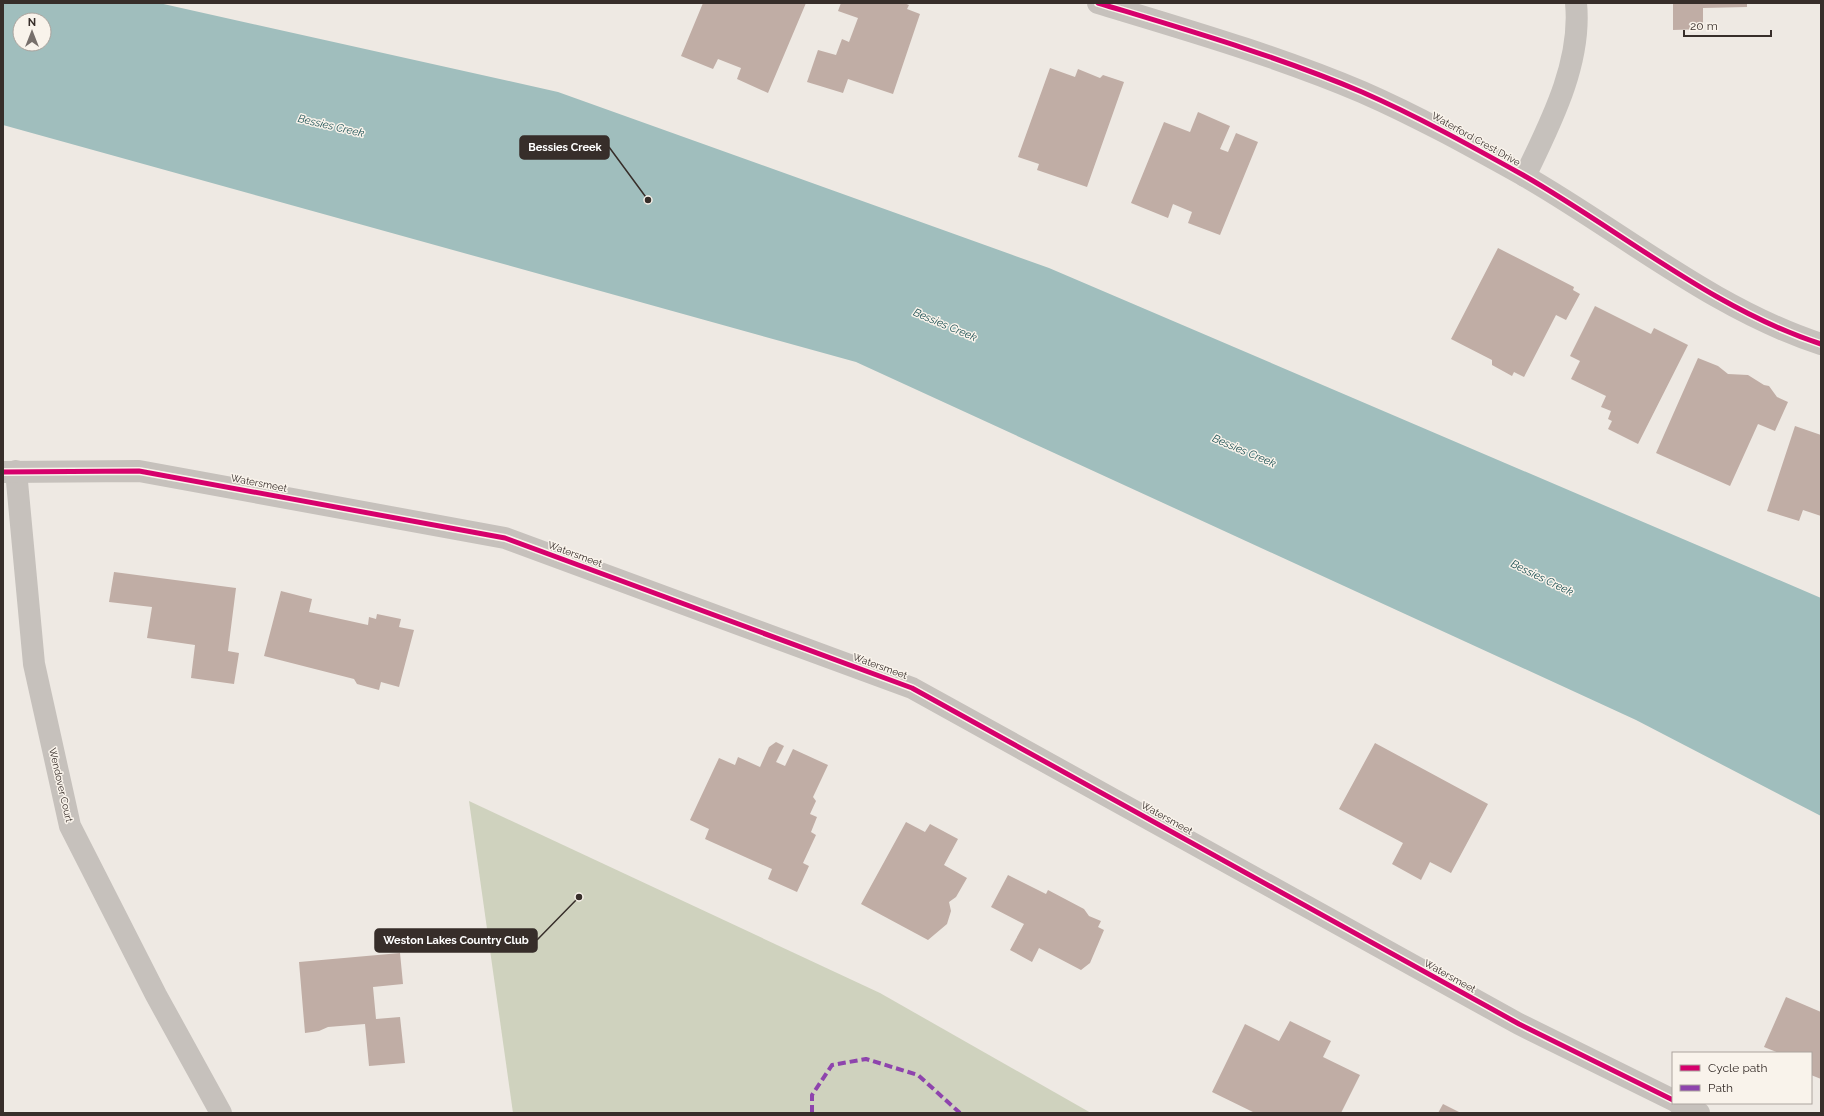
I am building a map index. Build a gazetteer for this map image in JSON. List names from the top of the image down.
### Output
{
  "streets": {
    "street": ["Waterford Crest Drive", "Watersmeet", "Wendover Court"]
  },
  "crossings": [
    ["Watersmeet", "Wendover Court"]
  ],
  "water": ["Bessies Creek"],
  "places": ["Bessies Creek", "Weston Lakes Country Club"],
  "legend": ["Cycle path", "Path"],
  "scale_bar": "20 m",
  "north": "top"
}
